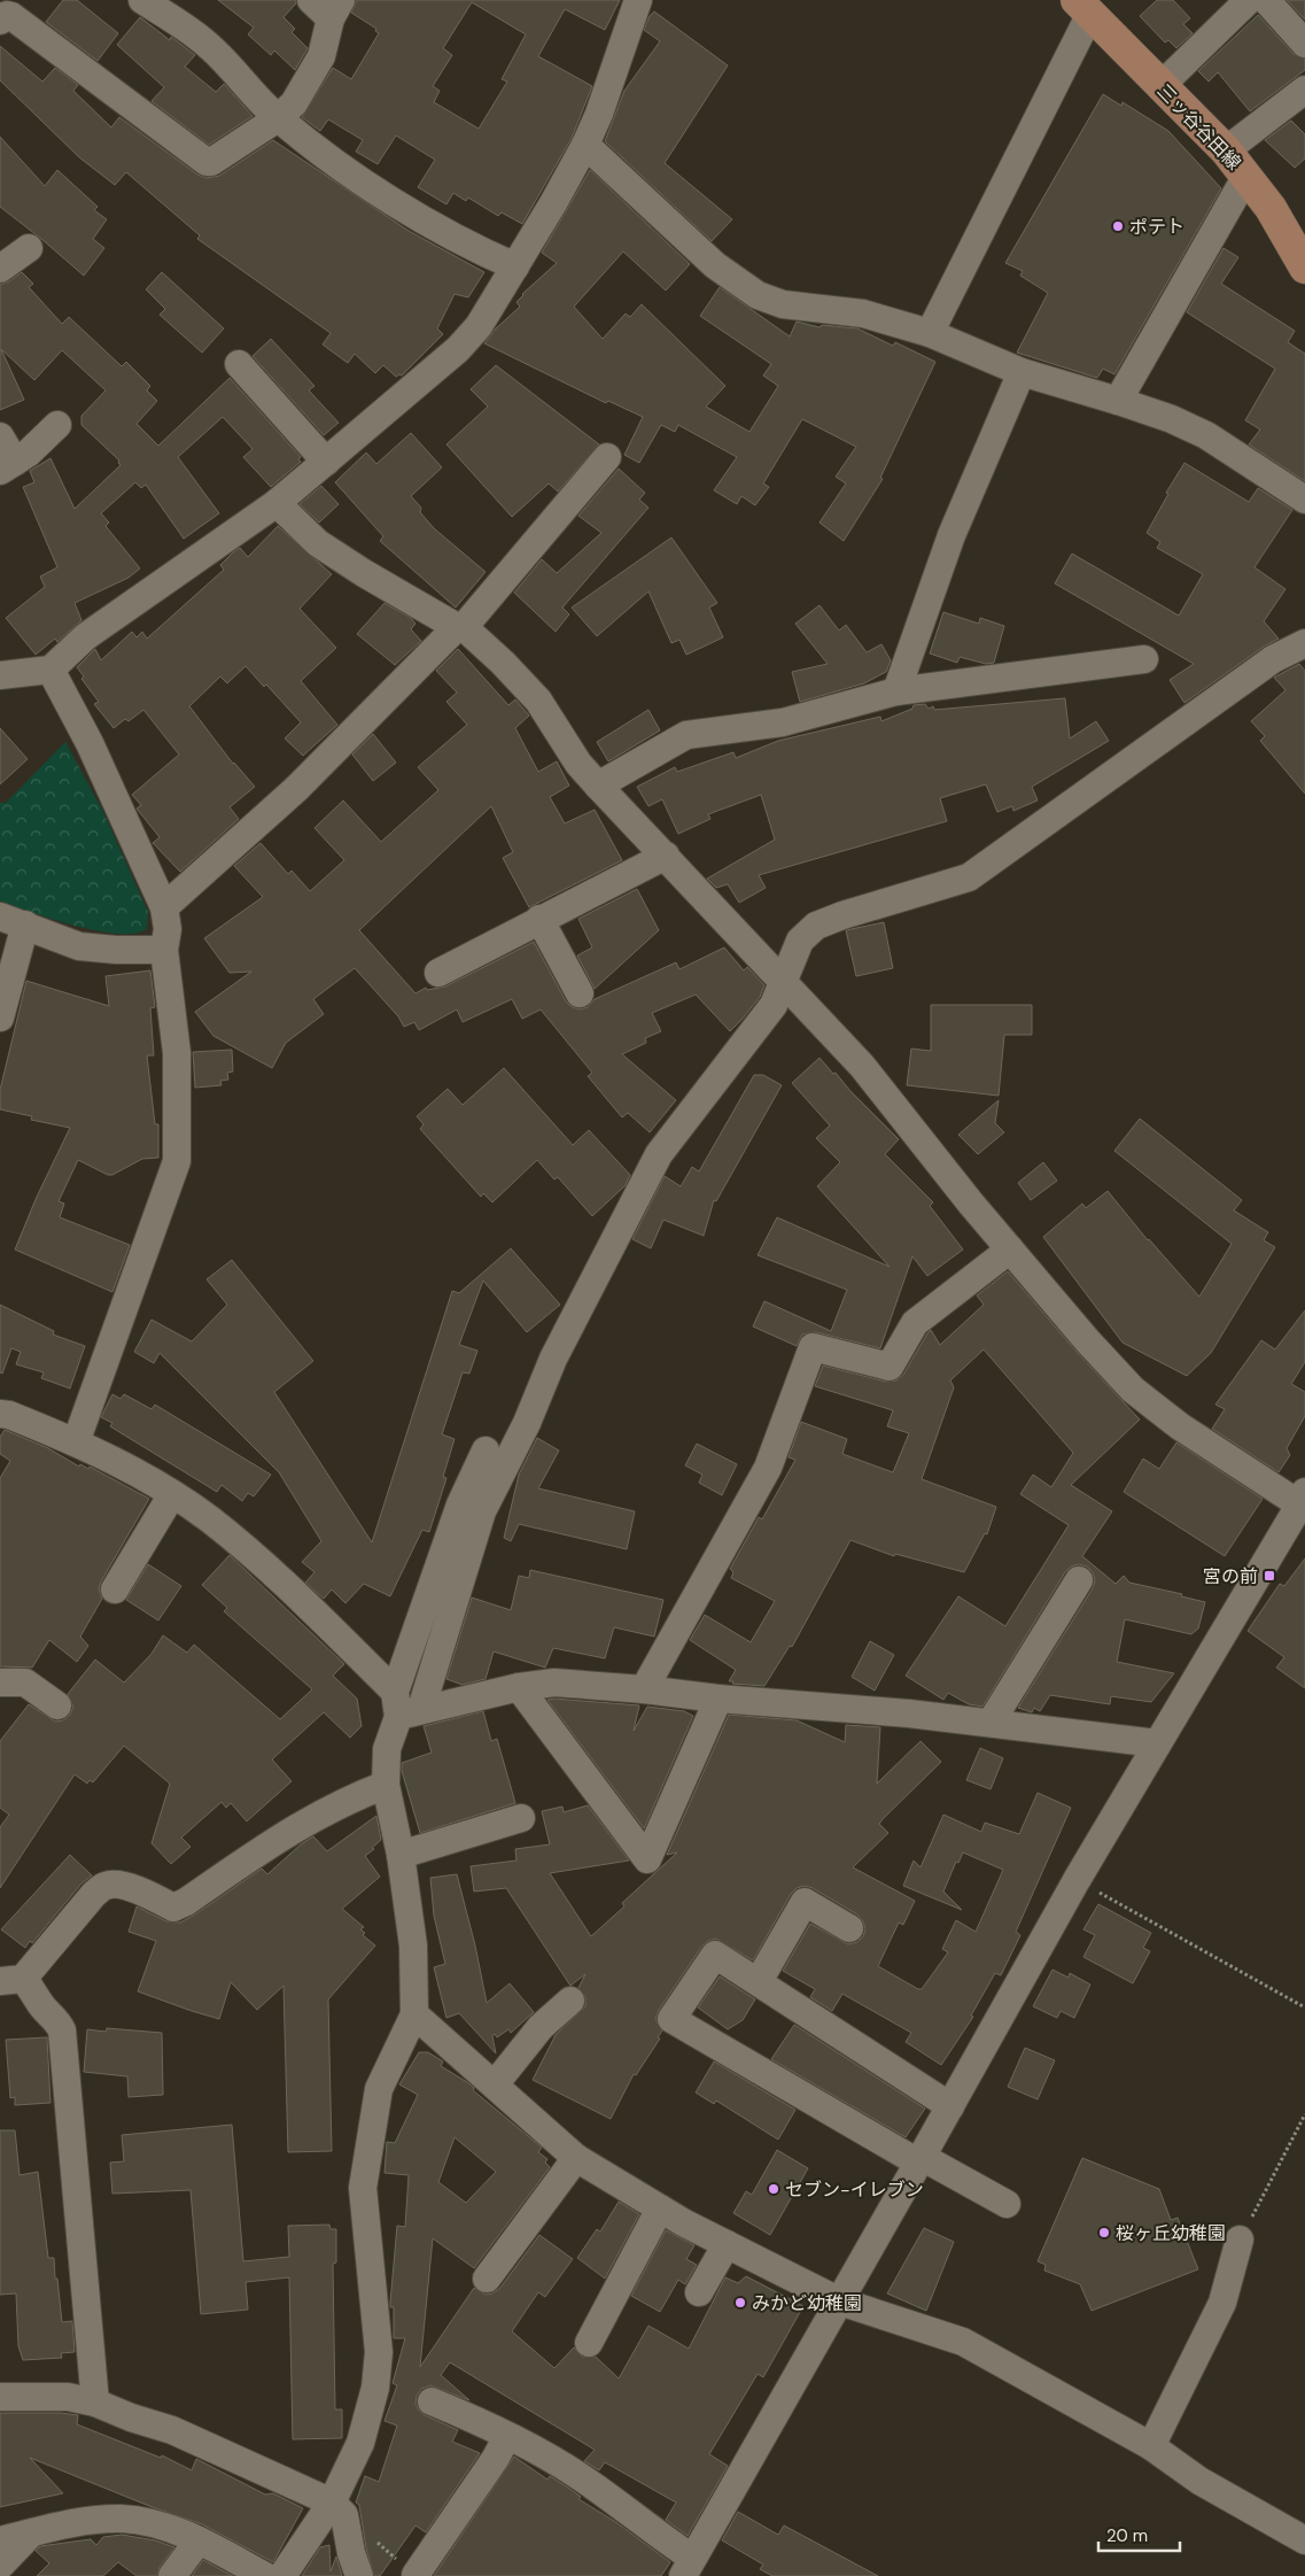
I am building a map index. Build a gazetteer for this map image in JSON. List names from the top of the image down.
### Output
{
  "streets": {
    "main road": ["三ッ谷谷田線"]
  },
  "places": {
    "other": [
      "ポテト",
      "セブン-イレブン",
      "桜ヶ丘幼稚園",
      "みかど幼稚園"
    ],
    "transit": ["宮の前"]
  },
  "scale_bar": "20 m"
}
